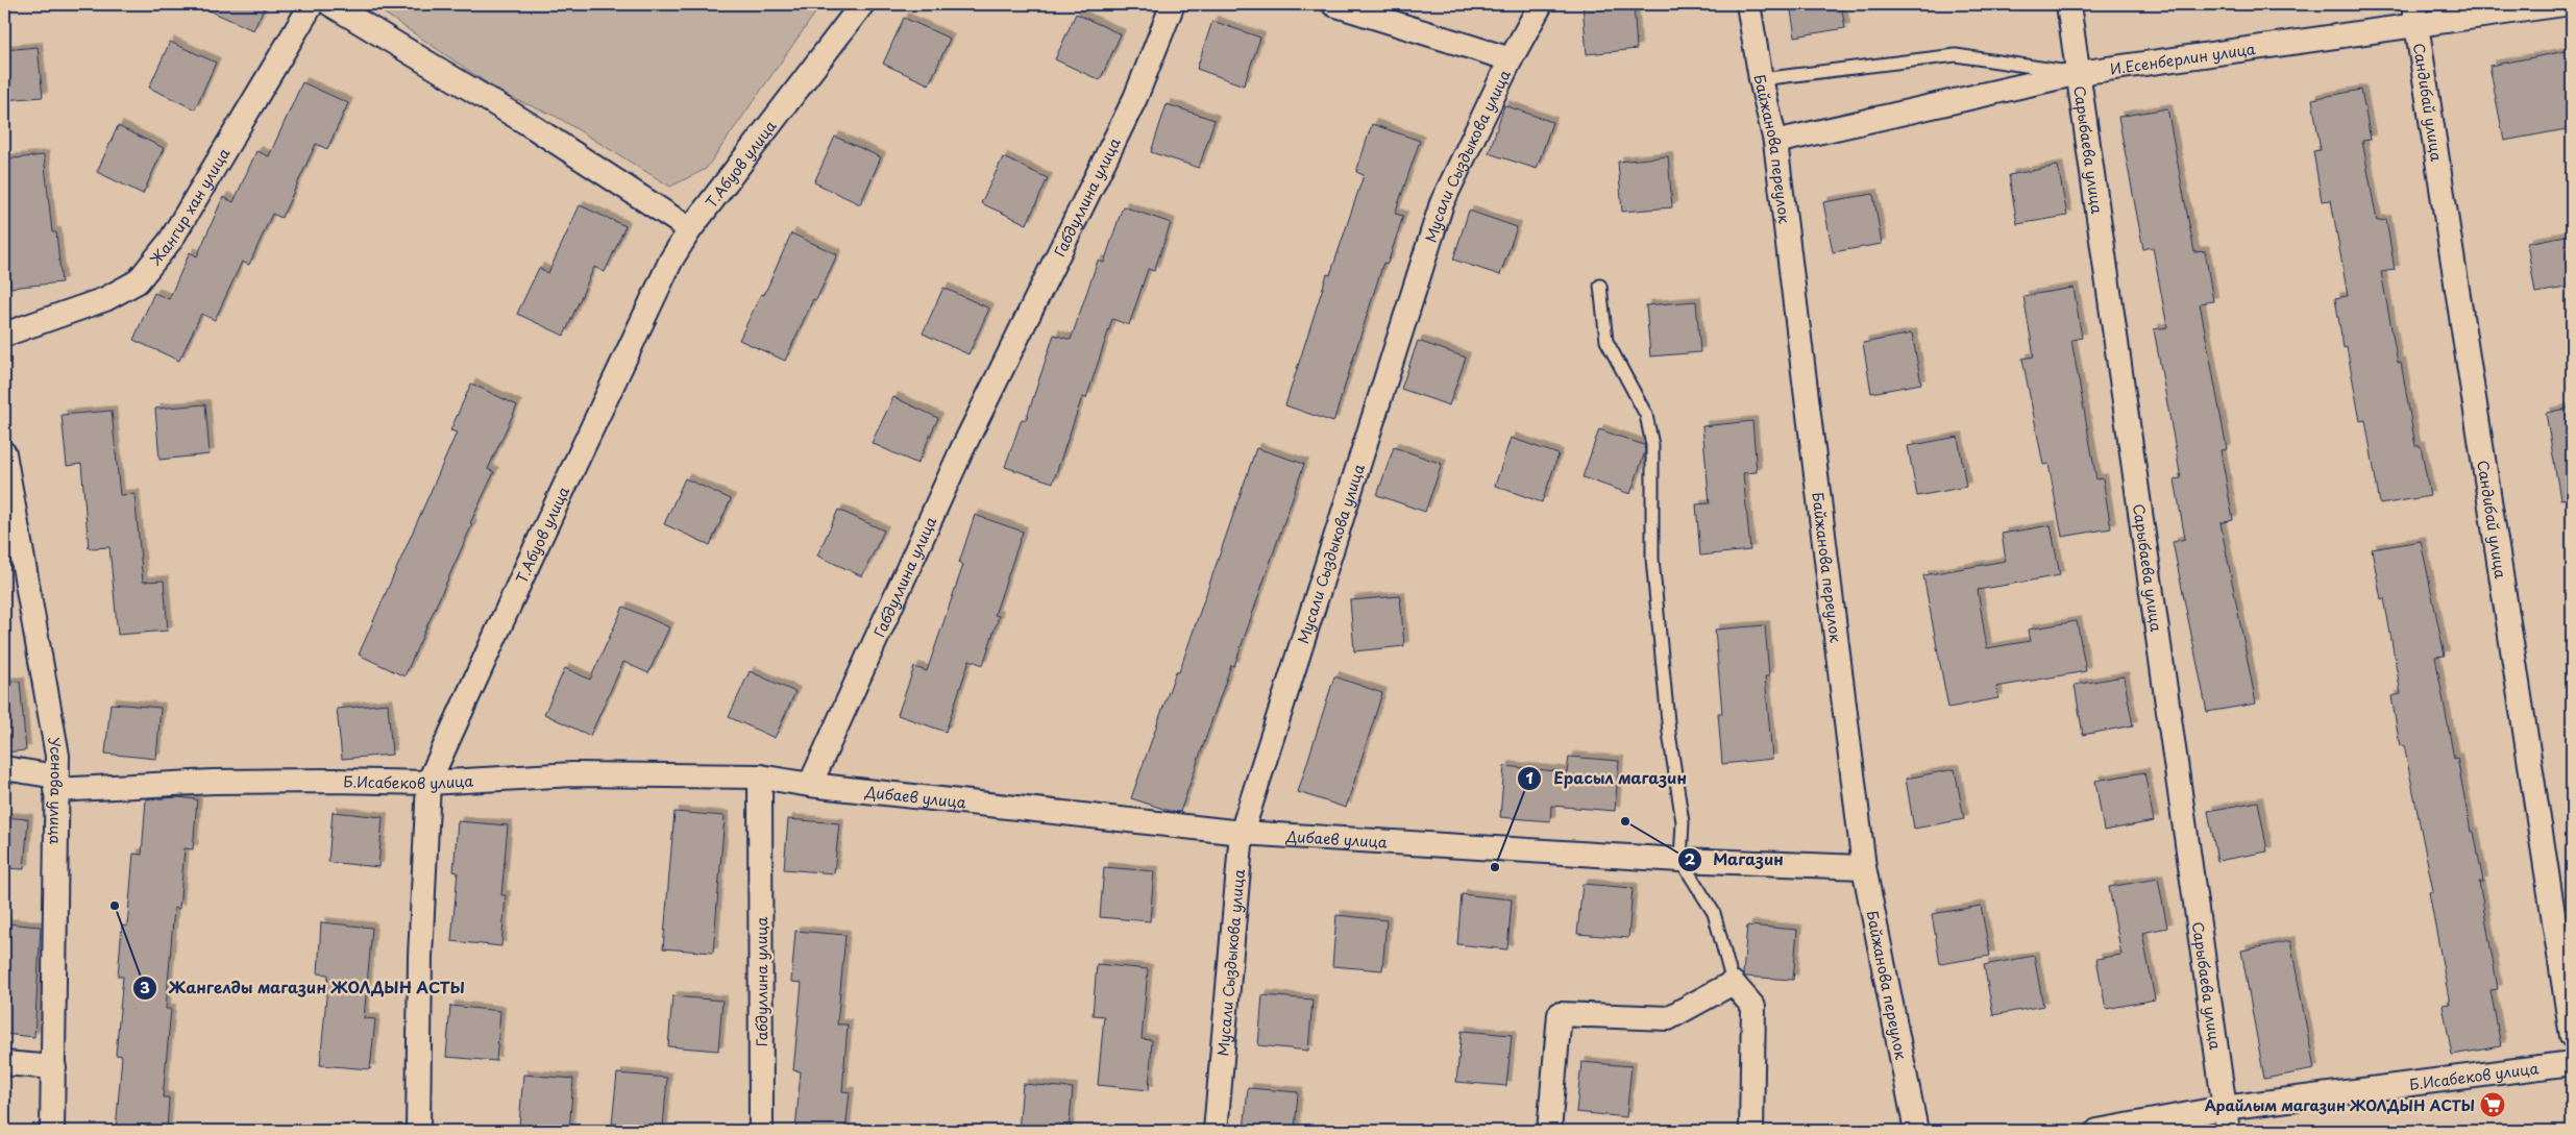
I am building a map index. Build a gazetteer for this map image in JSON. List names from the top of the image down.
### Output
{
  "streets": {
    "street": [
      "И.Есенберлин улица",
      "Сандибай улица",
      "Сарыбаева улица",
      "Байжанова переулок",
      "Мусали Сыздыкова улица",
      "Т.Абуов улица",
      "Габдуллина улица",
      "Жангир хан улица",
      "Б.Исабеков улица",
      "Усенова улица",
      "Дибаев улица"
    ]
  },
  "crossings": [
    ["И.Есенберлин улица", "Сандибай улица"],
    ["И.Есенберлин улица", "Сарыбаева улица"],
    ["И.Есенберлин улица", "Байжанова переулок"],
    ["Сарыбаева улица", "Б.Исабеков улица"],
    ["Байжанова переулок", "Дибаев улица"],
    ["Мусали Сыздыкова улица", "Дибаев улица"],
    ["Т.Абуов улица", "Б.Исабеков улица"],
    ["Габдуллина улица", "Б.Исабеков улица"],
    ["Габдуллина улица", "Дибаев улица"],
    ["Б.Исабеков улица", "Усенова улица"]
  ],
  "places": {
    "other": ["Магазин", "Ерасыл магазин", "Жангелды магазин ЖОЛДЫН АСТЫ"],
    "supermarket": ["Арайлым магазин ЖОЛДЫН АСТЫ"]
  }
}
